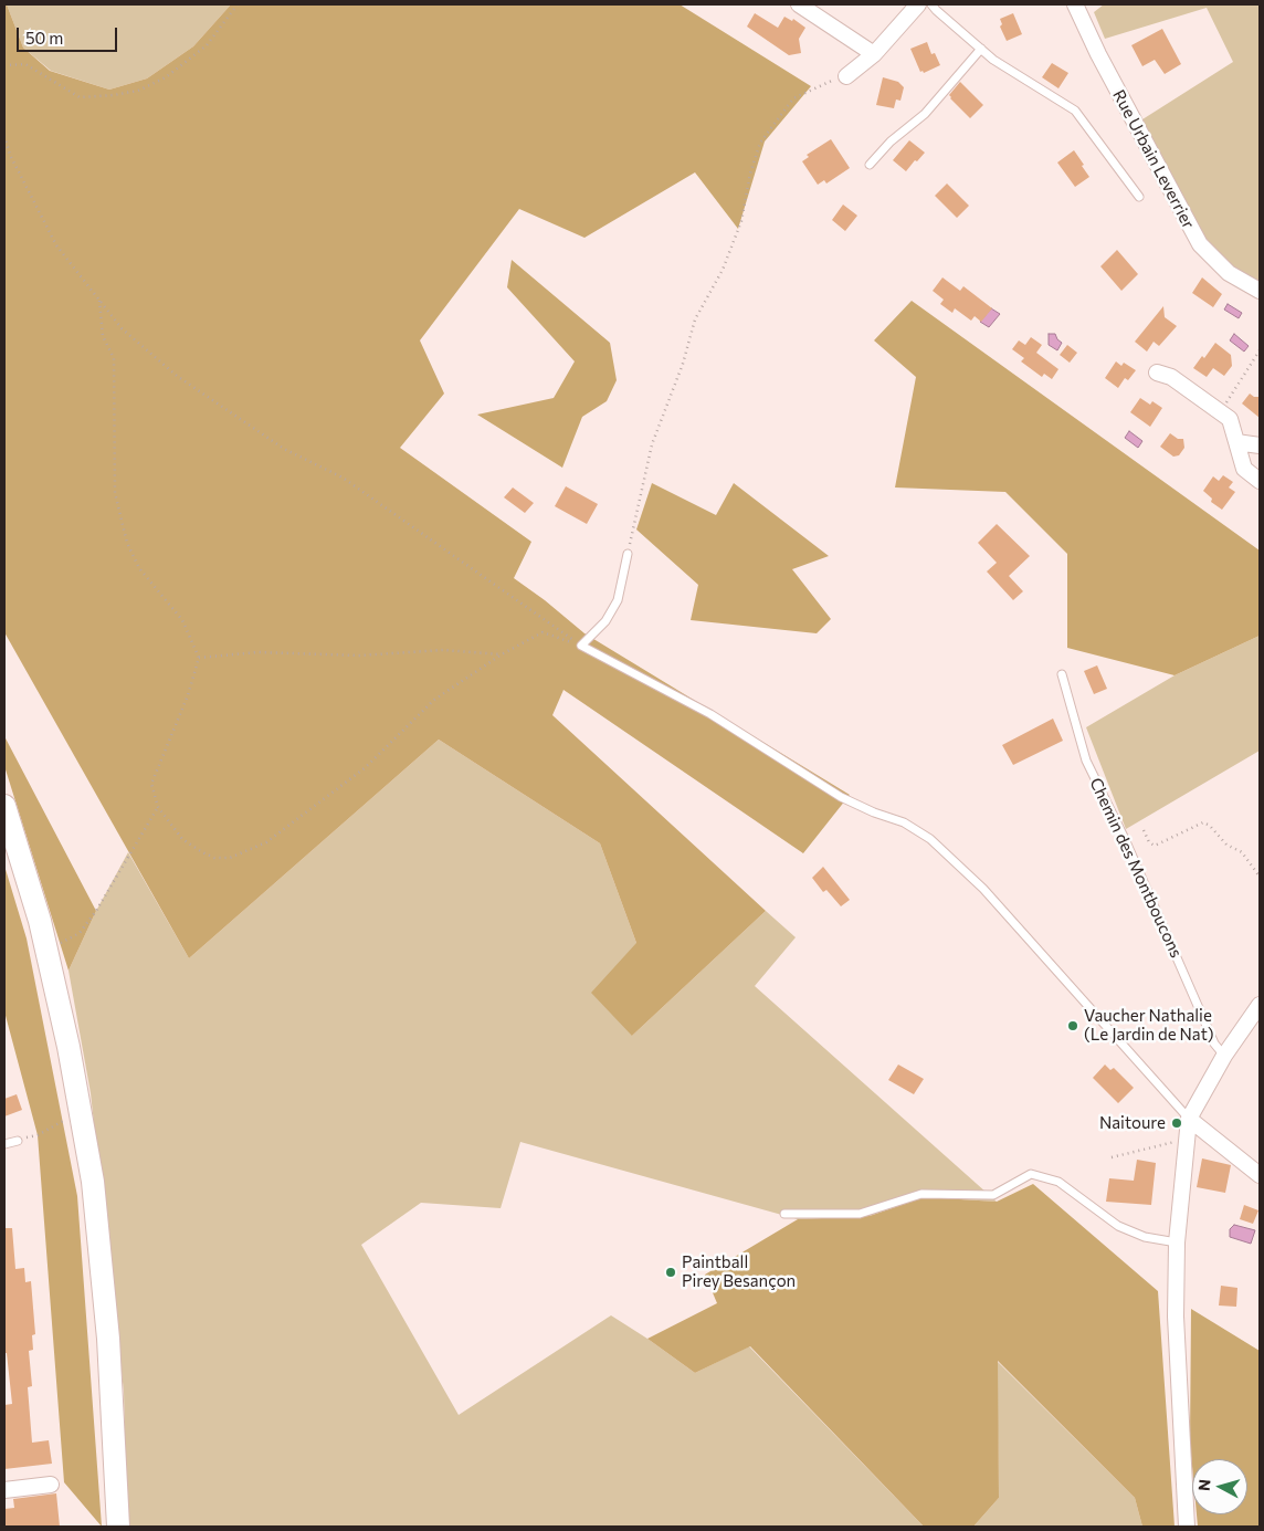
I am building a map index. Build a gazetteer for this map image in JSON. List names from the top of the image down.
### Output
{
  "streets": {
    "street": ["Rue Urbain Leverrier"],
    "lane": ["Chemin des Montboucons"]
  },
  "places": ["Vaucher Nathalie (Le Jardin de Nat)", "Naitoure", "Paintball Pirey Besançon"],
  "scale_bar": "50 m",
  "north": "left"
}
